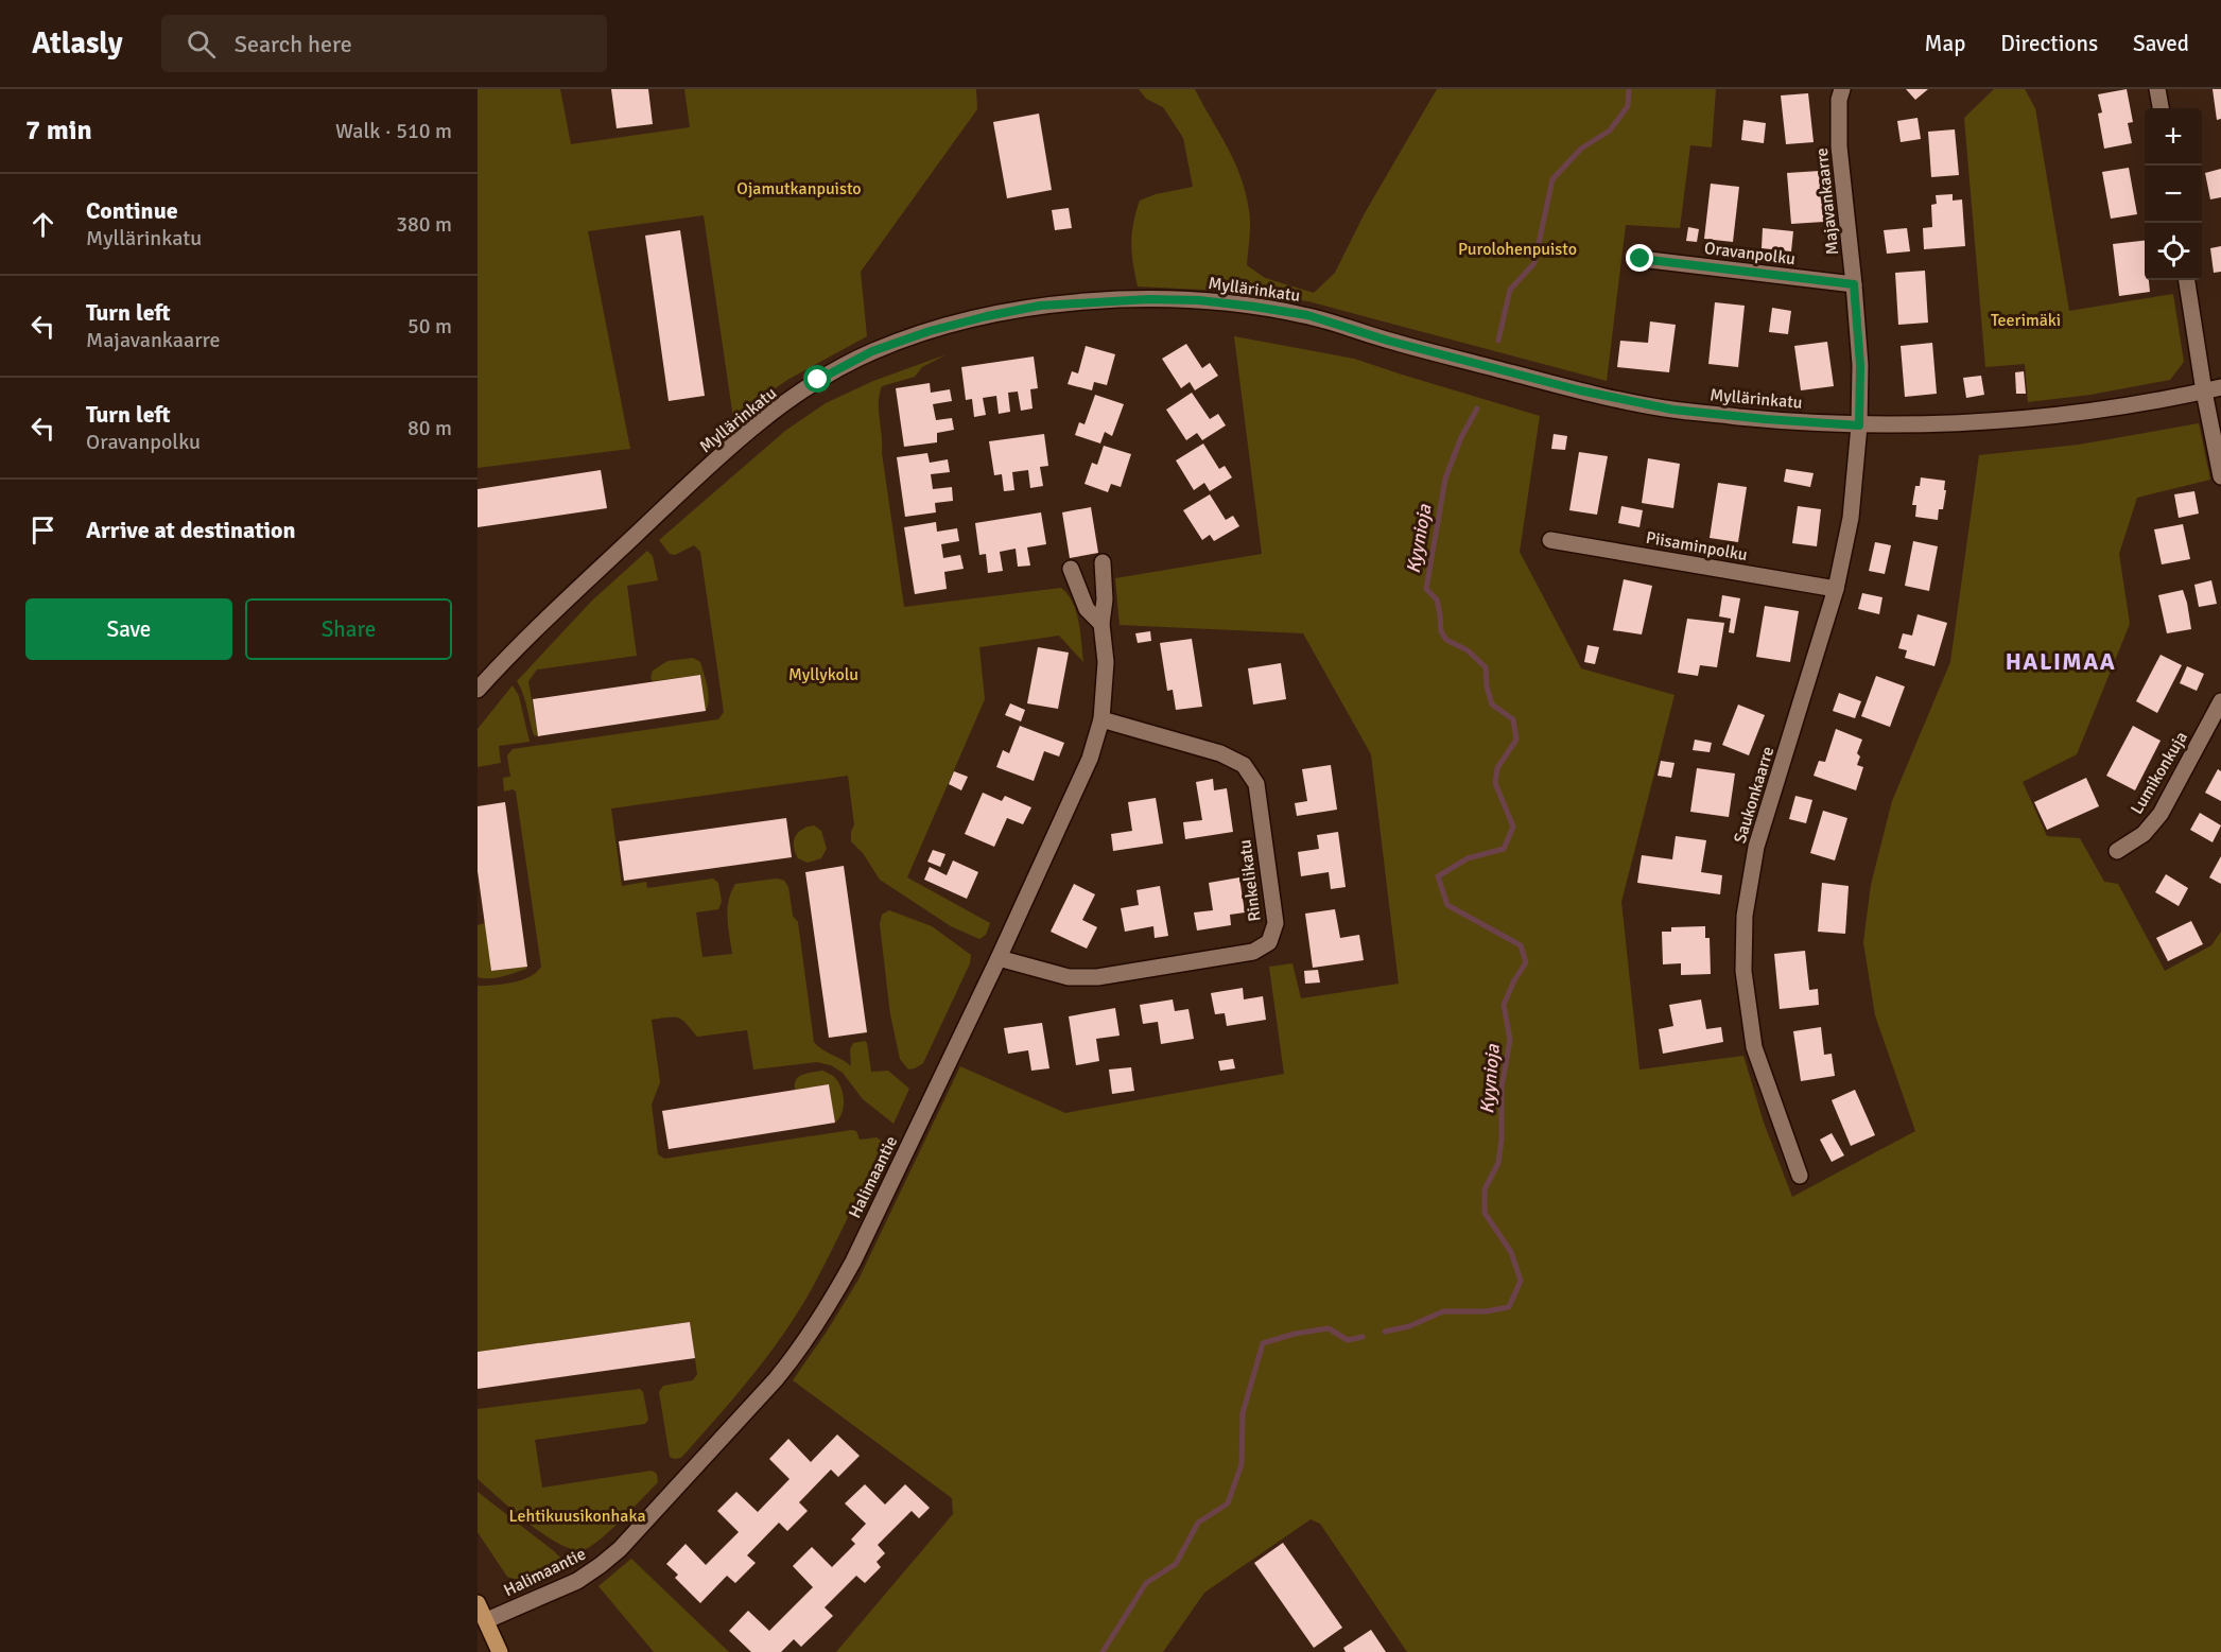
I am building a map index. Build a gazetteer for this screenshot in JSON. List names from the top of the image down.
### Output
{
  "streets": {
    "street": [
      "Majavankaarre",
      "Oravanpolku",
      "Myllärinkatu",
      "Piisaminpolku",
      "Lumikonkuja",
      "Saukonkaarre",
      "Rinkelikatu",
      "Halimaantie"
    ]
  },
  "crossings": [
    ["Majavankaarre", "Oravanpolku"],
    ["Majavankaarre", "Myllärinkatu"],
    ["Majavankaarre", "Saukonkaarre"],
    ["Myllärinkatu", "Saukonkaarre"],
    ["Piisaminpolku", "Saukonkaarre"],
    ["Rinkelikatu", "Halimaantie"]
  ],
  "districts": ["HALIMAA"],
  "water": ["Kyynioja"],
  "parks": [
    "Ojamutkanpuisto",
    "Purolohenpuisto",
    "Teerimäki",
    "Myllykolu",
    "Lehtikuusikonhaka"
  ],
  "page": {
    "header": "Atlasly",
    "search": "Search here",
    "nav": ["Map", "Directions", "Saved"],
    "heading": ["7 min", "Walk · 510 m"],
    "map_buttons": ["+", "−"],
    "list": [
      ["Continue", "Myllärinkatu", "380 m"],
      ["Turn left", "Majavankaarre", "50 m"],
      ["Turn left", "Oravanpolku", "80 m"],
      "Arrive at destination"
    ],
    "buttons": ["Save", "Share"]
  }
}
